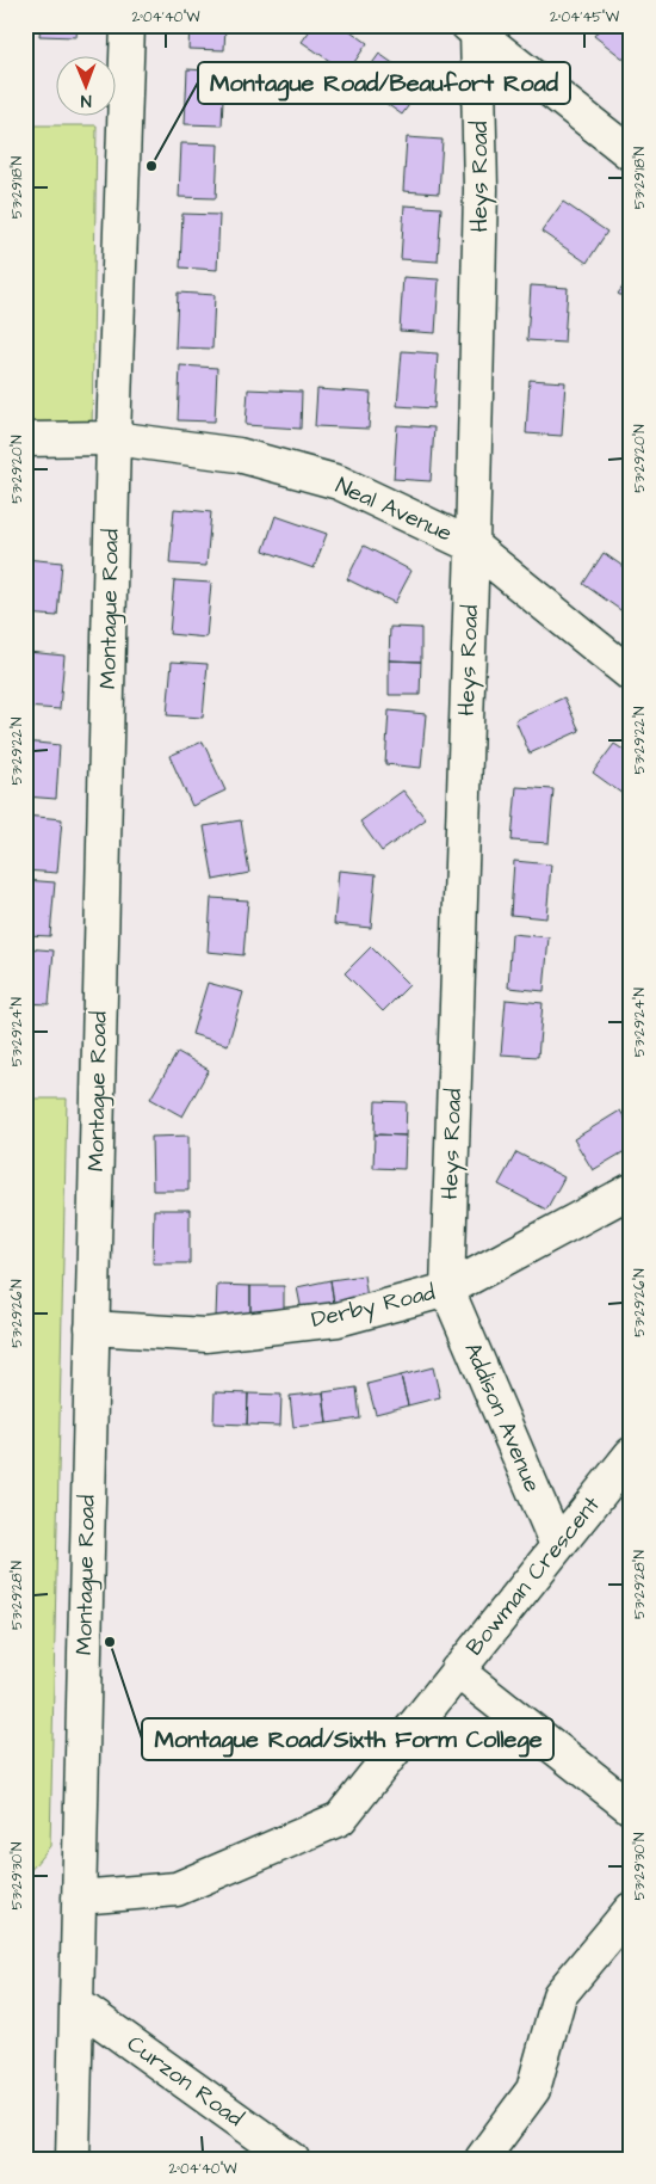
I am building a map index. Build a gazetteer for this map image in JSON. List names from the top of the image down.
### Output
{
  "streets": {
    "street": [
      "Heys Road",
      "Neal Avenue",
      "Montague Road",
      "Derby Road",
      "Addison Avenue",
      "Bowman Crescent",
      "Curzon Road"
    ]
  },
  "crossings": [
    ["Heys Road", "Neal Avenue"],
    ["Heys Road", "Derby Road"],
    ["Heys Road", "Addison Avenue"],
    ["Neal Avenue", "Montague Road"],
    ["Montague Road", "Derby Road"],
    ["Montague Road", "Bowman Crescent"],
    ["Montague Road", "Curzon Road"],
    ["Derby Road", "Addison Avenue"],
    ["Addison Avenue", "Bowman Crescent"]
  ],
  "places": ["Montague Road/Beaufort Road", "Montague Road/Sixth Form College"],
  "north": "bottom",
  "coordinates": [
    "2°04'40\"W",
    "2°04'45\"W",
    "53°29'18\"N",
    "53°29'20\"N",
    "53°29'22\"N",
    "53°29'24\"N",
    "53°29'26\"N",
    "53°29'28\"N",
    "53°29'30\"N"
  ]
}
